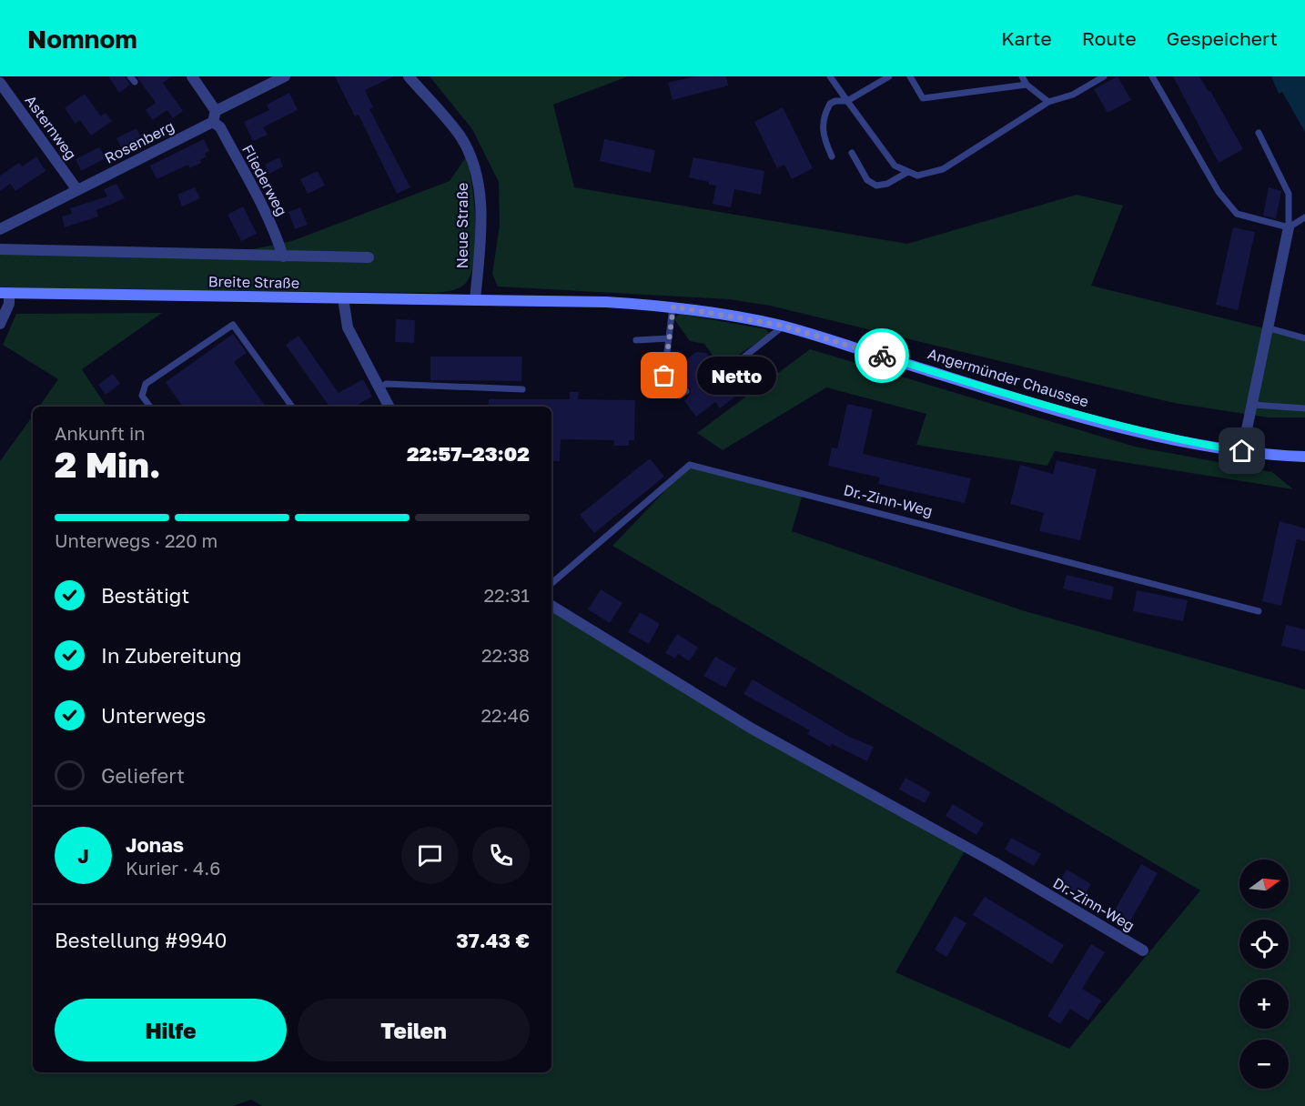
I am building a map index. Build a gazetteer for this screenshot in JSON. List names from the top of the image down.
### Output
{
  "streets": {
    "main road": ["Breite Straße", "Angermünder Chaussee"],
    "street": [
      "Asternweg",
      "Rosenberg",
      "Fliederweg",
      "Neue Straße",
      "Dr.-Zinn-Weg"
    ]
  },
  "crossings": [
    ["Asternweg", "Rosenberg"],
    ["Rosenberg", "Fliederweg"],
    ["Neue Straße", "Breite Straße"],
    ["Breite Straße", "Angermünder Chaussee"]
  ],
  "places": ["Netto"],
  "north": "right",
  "page": {
    "header": "Nomnom",
    "nav": ["Karte", "Route", "Gespeichert"],
    "bubble": "Netto",
    "heading": ["2 Min.", "Ankunft in", "22:57–23:02"],
    "panel": [
      "Jonas",
      "Kurier · 4.6",
      "Bestellung #9940",
      "37.43 €"
    ],
    "bar": "Unterwegs · 220 m",
    "list": [
      ["Bestätigt", "22:31"],
      ["In Zubereitung", "22:38"],
      ["Unterwegs", "22:46"],
      "Geliefert"
    ],
    "round": "J",
    "map_buttons": ["+", "−"],
    "buttons": ["Hilfe", "Teilen"]
  }
}
